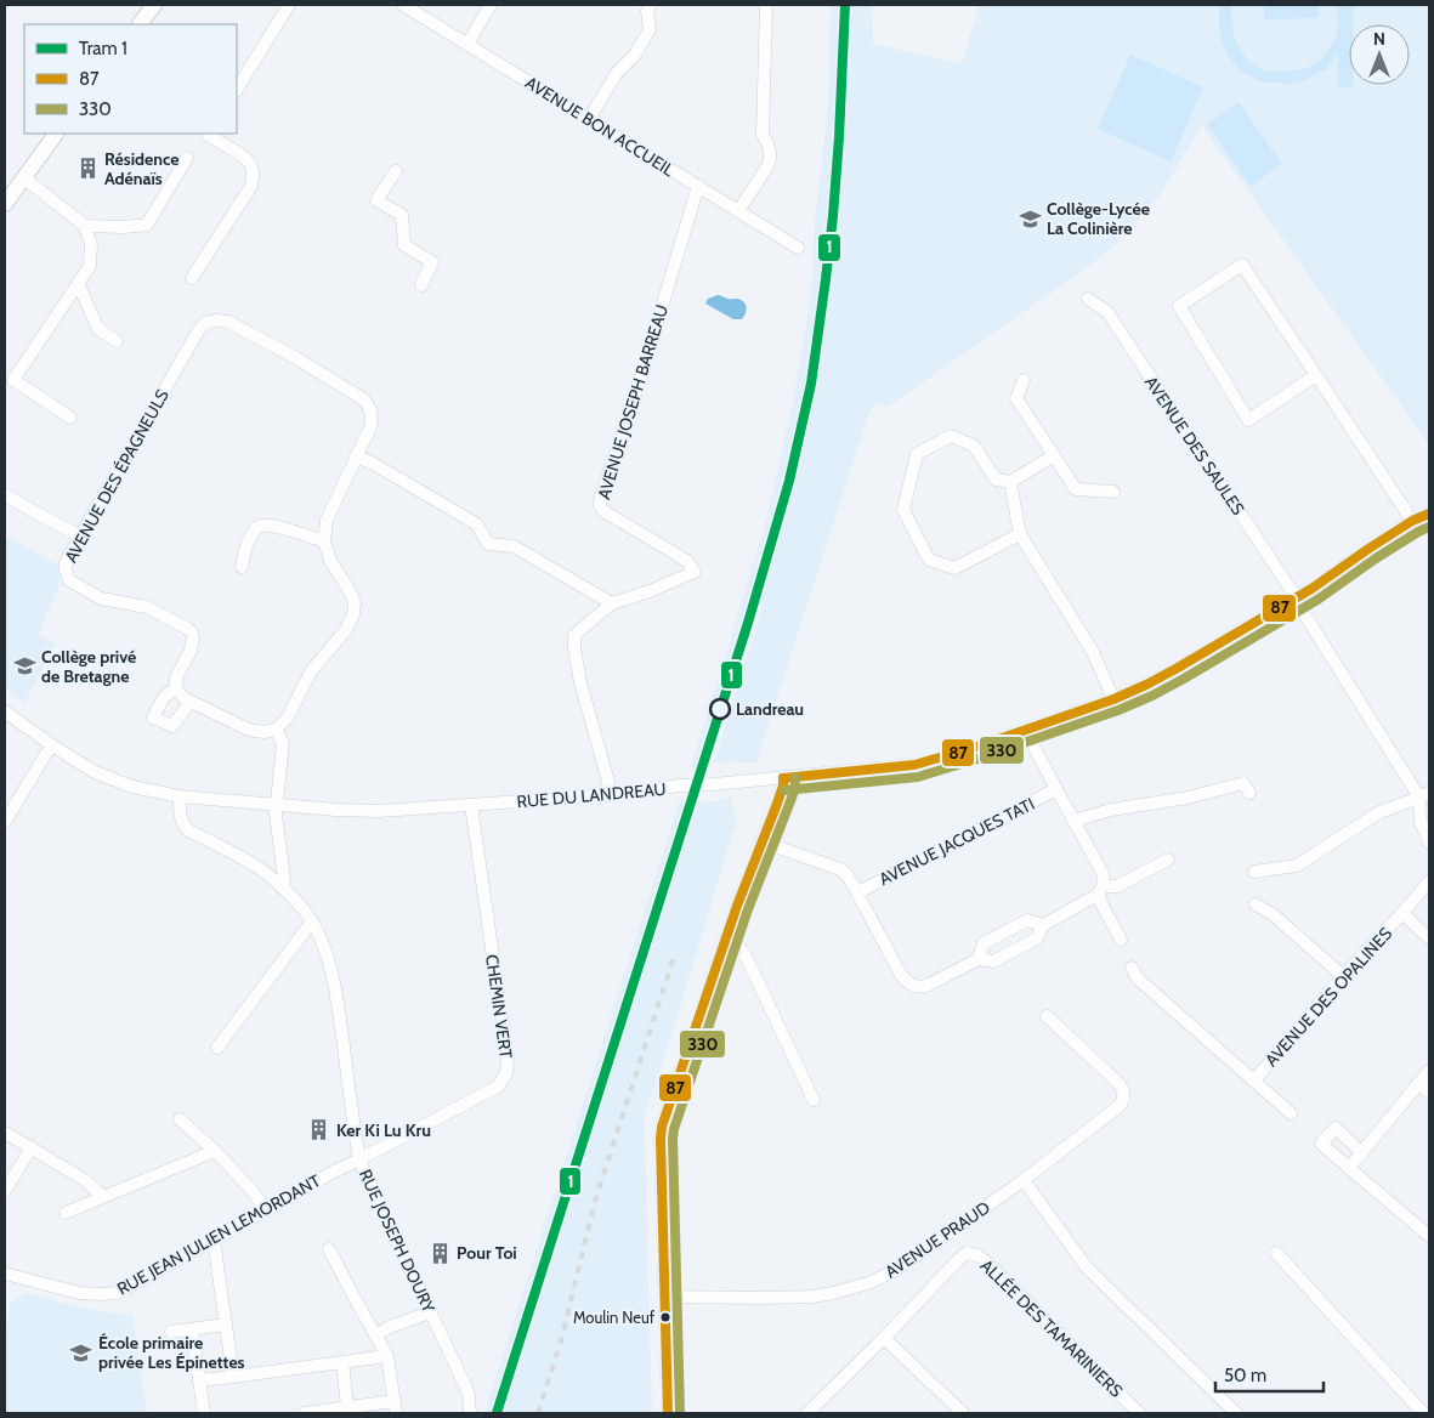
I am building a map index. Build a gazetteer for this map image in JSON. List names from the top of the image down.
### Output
{
  "streets": {
    "street": [
      "AVENUE BON ACCUEIL",
      "AVENUE JOSEPH BARREAU",
      "AVENUE DES SAULES",
      "AVENUE DES ÉPAGNEULS",
      "RUE DU LANDREAU",
      "AVENUE JACQUES TATI",
      "AVENUE DES OPALINES",
      "CHEMIN VERT",
      "RUE JEAN JULIEN LEMORDANT",
      "AVENUE PRAUD",
      "RUE JOSEPH DOURY",
      "ALLÉE DES TAMARINIERS"
    ]
  },
  "crossings": [
    ["AVENUE BON ACCUEIL", "AVENUE JOSEPH BARREAU"],
    ["AVENUE DES SAULES", "RUE DU LANDREAU"],
    ["RUE DU LANDREAU", "CHEMIN VERT"],
    ["RUE DU LANDREAU", "RUE JOSEPH DOURY"],
    ["CHEMIN VERT", "RUE JEAN JULIEN LEMORDANT"],
    ["CHEMIN VERT", "RUE JOSEPH DOURY"],
    ["RUE JEAN JULIEN LEMORDANT", "RUE JOSEPH DOURY"]
  ],
  "places": {
    "building": ["Résidence Adénaïs", "Ker Ki Lu Kru", "Pour Toi"],
    "school or university": ["Collège-Lycée La Colinière", "Collège privé de Bretagne", "École primaire privée Les Épinettes"],
    "other": ["Landreau", "Moulin Neuf"]
  },
  "lines": ["tram line 1", "transit line 87", "transit line 330"],
  "legend": ["Tram 1", "87", "330"],
  "scale_bar": "50 m",
  "north": "top"
}
